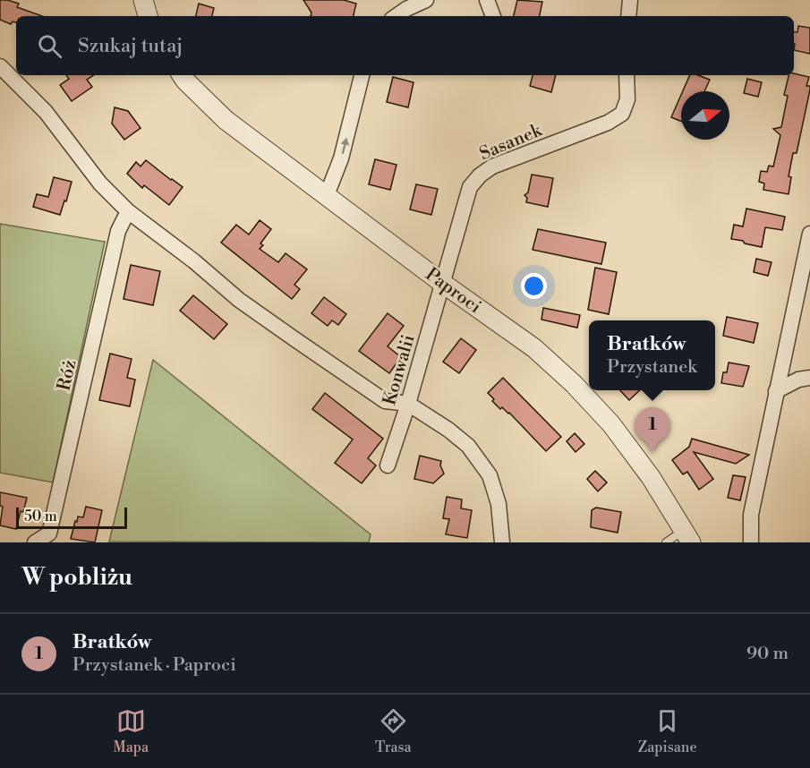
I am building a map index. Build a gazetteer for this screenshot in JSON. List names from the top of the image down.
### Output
{
  "streets": {
    "street": [
      "Sasanek",
      "Paproci",
      "Konwalii",
      "Róż"
    ]
  },
  "crossings": [
    ["Sasanek", "Paproci"],
    ["Sasanek", "Konwalii"],
    ["Paproci", "Konwalii"]
  ],
  "scale_bar": "50 m",
  "north": "right",
  "page": {
    "search": "Szukaj tutaj",
    "popup": ["Bratków", "Przystanek"],
    "pins": "1",
    "scale": "50 m",
    "heading": "W pobliżu",
    "list": [
      {
        "mark": "1",
        "name": "Bratków",
        "note": "Przystanek · Paproci",
        "value": "90 m"
      }
    ],
    "nav": ["Mapa", "Trasa", "Zapisane"]
  }
}
